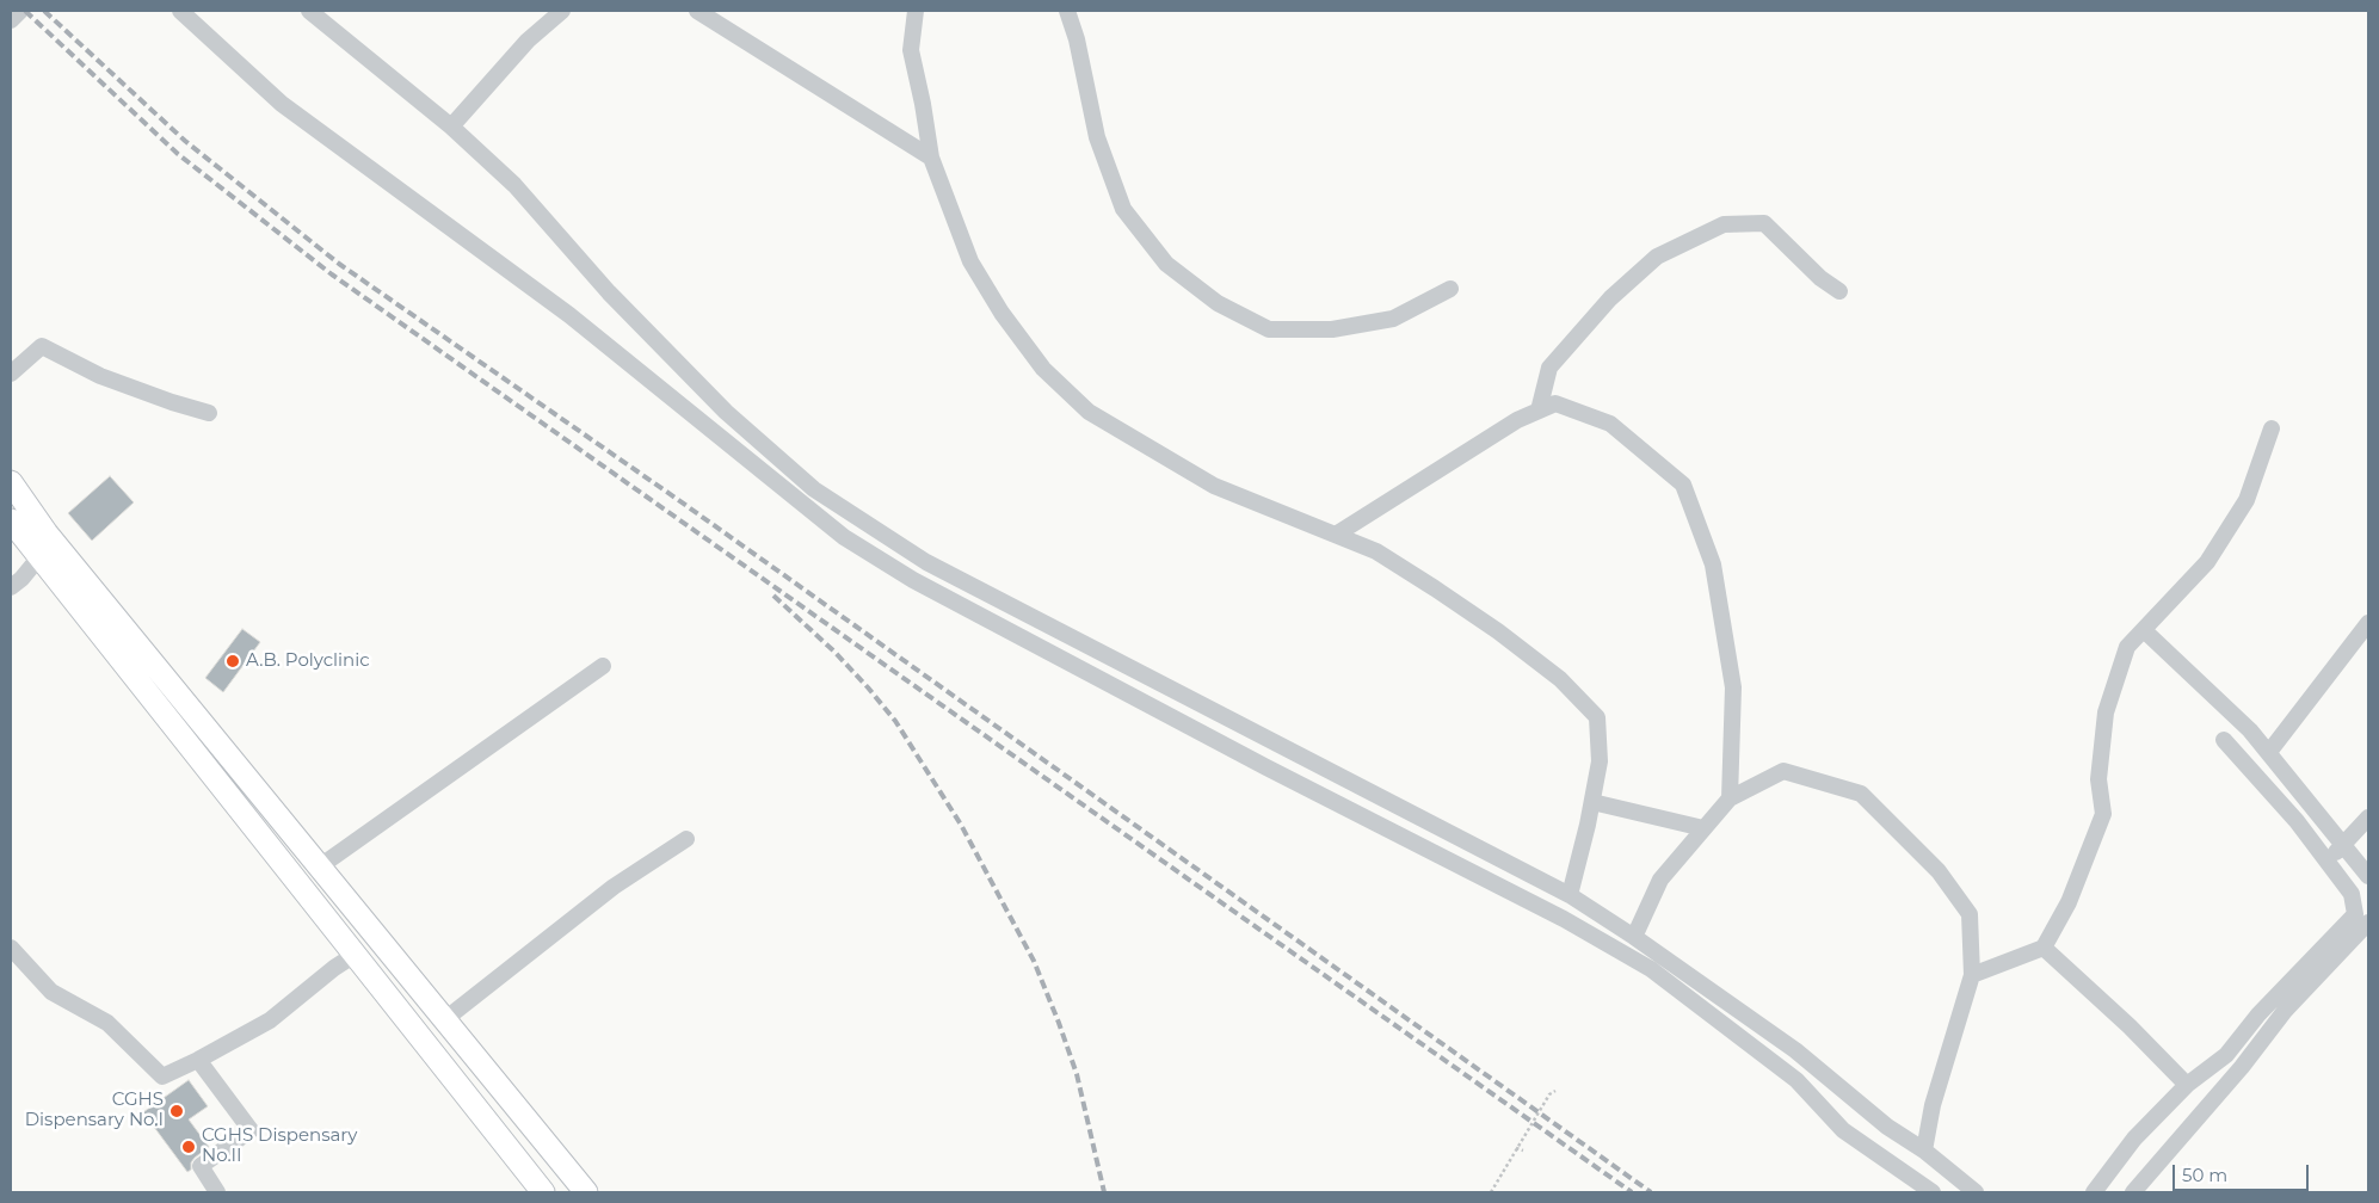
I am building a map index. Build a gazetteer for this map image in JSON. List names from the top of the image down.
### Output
{
  "places": ["A.B. Polyclinic", "CGHS Dispensary No.I", "CGHS Dispensary No.II"],
  "scale_bar": "50 m"
}
